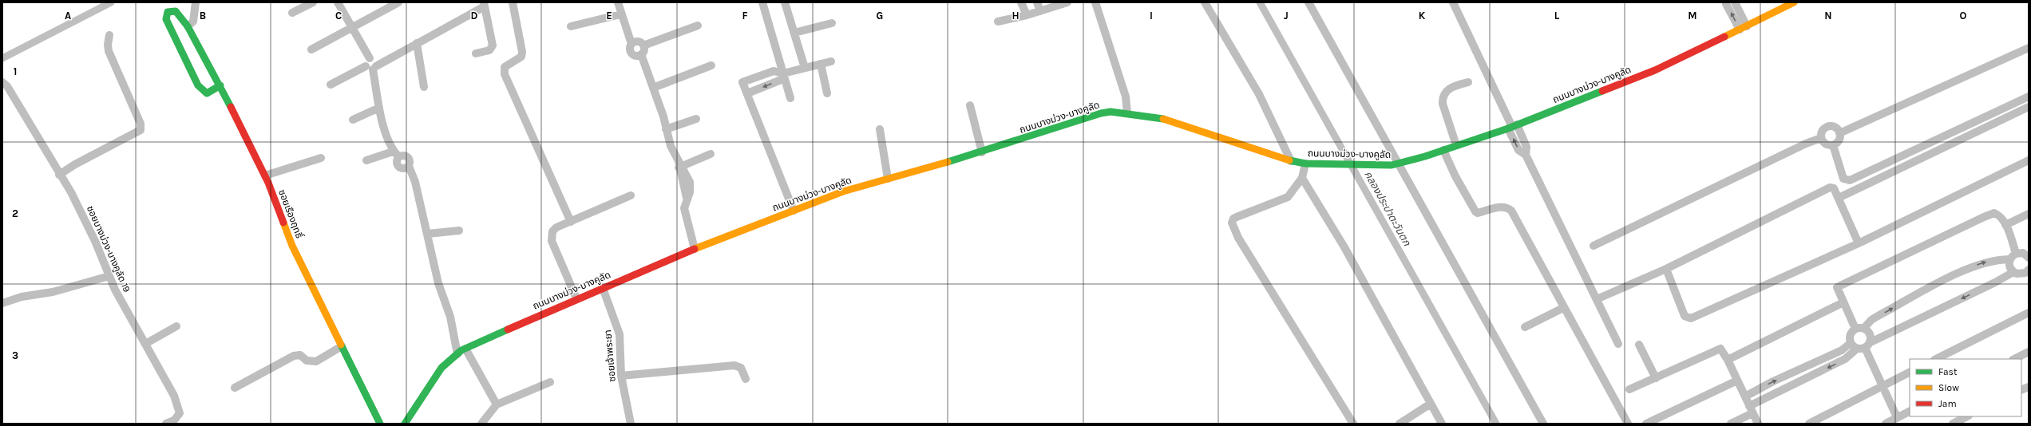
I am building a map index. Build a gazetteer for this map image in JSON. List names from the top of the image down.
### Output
{
  "streets": {
    "street": [
      "ถนนบางม่วง-บางคูลัด",
      "ซอยเรืองฤทธิ์",
      "ซอยบางม่วง-บางคูลัด 19",
      "ซอยเจ้าพระยา"
    ]
  },
  "crossings": [
    ["ถนนบางม่วง-บางคูลัด", "ซอยเจ้าพระยา"]
  ],
  "water": ["คลองประปาตะวันตก"],
  "legend": ["Fast", "Slow", "Jam"],
  "grid": {
    "columns": [
      "A",
      "B",
      "C",
      "D",
      "E",
      "F",
      "G",
      "H",
      "I",
      "J",
      "K",
      "L",
      "M",
      "N",
      "O"
    ],
    "rows": ["1", "2", "3"]
  }
}
